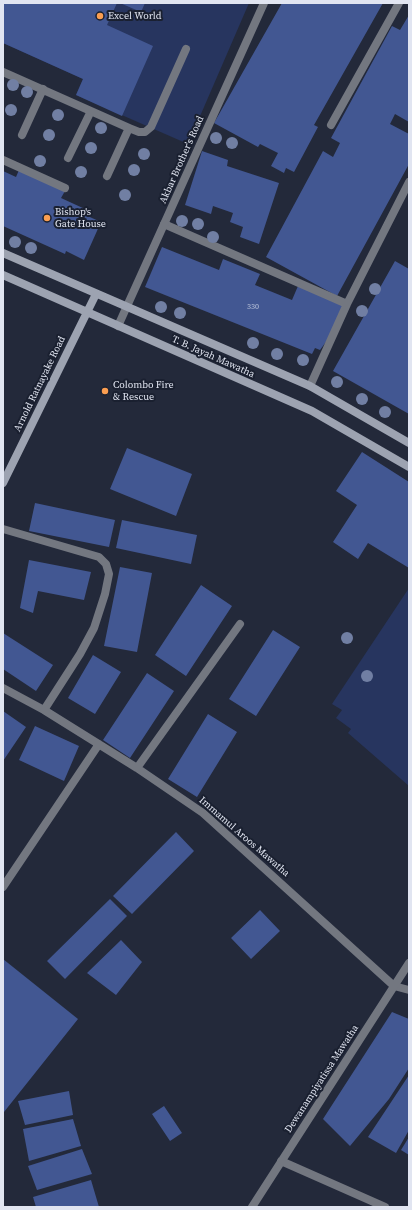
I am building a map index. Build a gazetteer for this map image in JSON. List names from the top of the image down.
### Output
{
  "streets": {
    "main road": ["T. B. Jayah Mawatha", "Arnold Ratnayake Road"],
    "street": ["Akbar Brother's Road", "Immamul Aroos Mawatha", "Dewanampiyatissa Mawatha"]
  },
  "crossings": [
    ["Akbar Brother's Road", "T. B. Jayah Mawatha"],
    ["T. B. Jayah Mawatha", "Arnold Ratnayake Road"],
    ["Immamul Aroos Mawatha", "Dewanampiyatissa Mawatha"]
  ],
  "places": ["Excel World", "Bishop's Gate House", "Colombo Fire & Rescue"],
  "house_numbers": ["330"]
}
